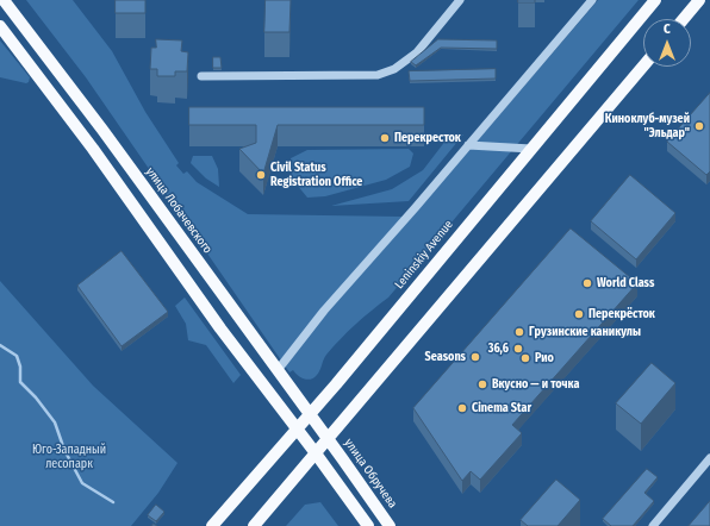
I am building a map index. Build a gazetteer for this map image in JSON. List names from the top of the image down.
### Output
{
  "streets": {
    "main road": ["улица Лобачевского", "Leninskiy Avenue", "улица Обручева"]
  },
  "crossings": [
    ["улица Лобачевского", "Leninskiy Avenue"],
    ["улица Лобачевского", "улица Обручева"]
  ],
  "parks": ["Юго-Западный лесопарк"],
  "places": [
    "Киноклуб-музей \"Эльдар\"",
    "Перекресток",
    "Civil Status Registration Office",
    "World Class",
    "Перекрёсток",
    "Грузинские каникулы",
    "36,6",
    "Seasons",
    "Рио",
    "Вкусно — и точка",
    "Cinema Star"
  ],
  "north": "top"
}
